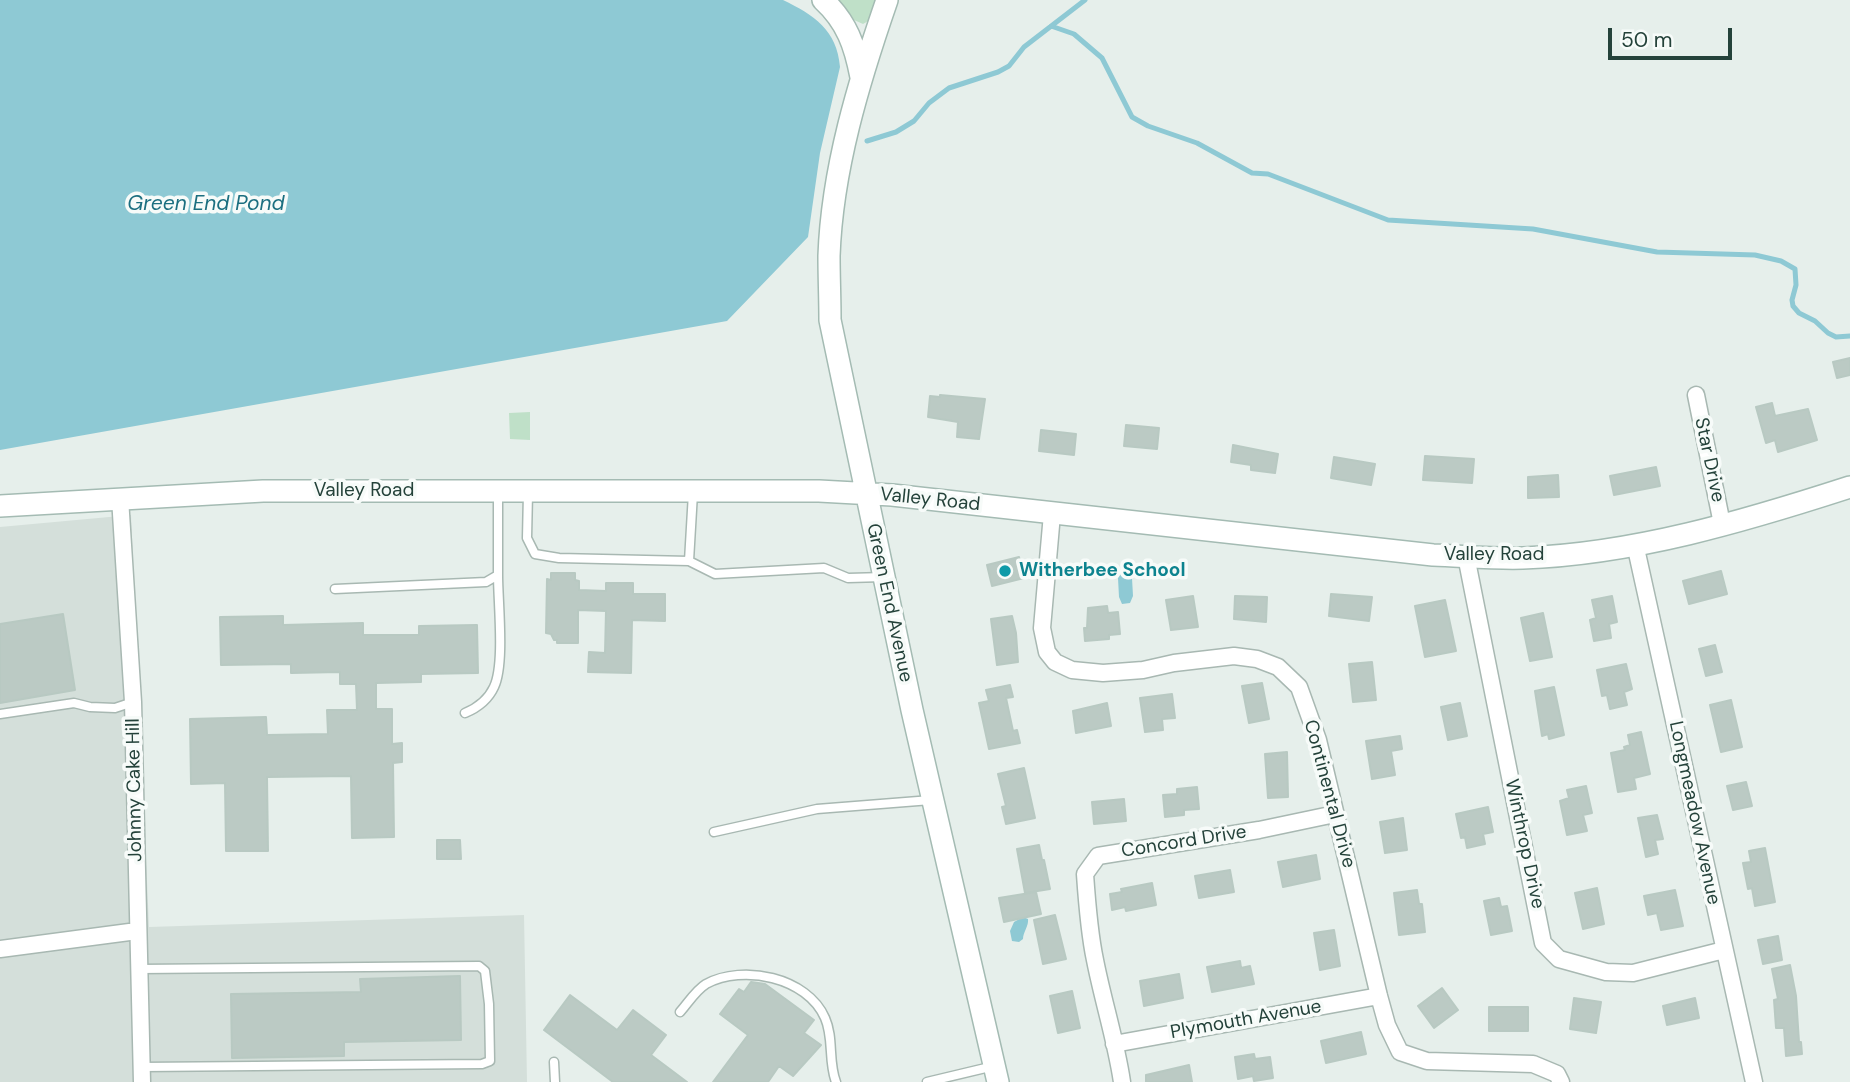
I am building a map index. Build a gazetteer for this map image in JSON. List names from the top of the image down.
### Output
{
  "streets": {
    "main road": ["Valley Road", "Green End Avenue"],
    "street": [
      "Star Drive",
      "Johnny Cake Hill",
      "Continental Drive",
      "Longmeadow Avenue",
      "Concord Drive",
      "Winthrop Drive",
      "Plymouth Avenue"
    ]
  },
  "crossings": [
    ["Star Drive", "Valley Road"],
    ["Valley Road", "Green End Avenue"],
    ["Valley Road", "Johnny Cake Hill"],
    ["Valley Road", "Continental Drive"],
    ["Valley Road", "Longmeadow Avenue"],
    ["Valley Road", "Winthrop Drive"],
    ["Continental Drive", "Concord Drive"],
    ["Continental Drive", "Plymouth Avenue"],
    ["Longmeadow Avenue", "Winthrop Drive"],
    ["Concord Drive", "Plymouth Avenue"]
  ],
  "water": ["Green End Pond"],
  "places": ["Witherbee School"],
  "scale_bar": "50 m"
}
